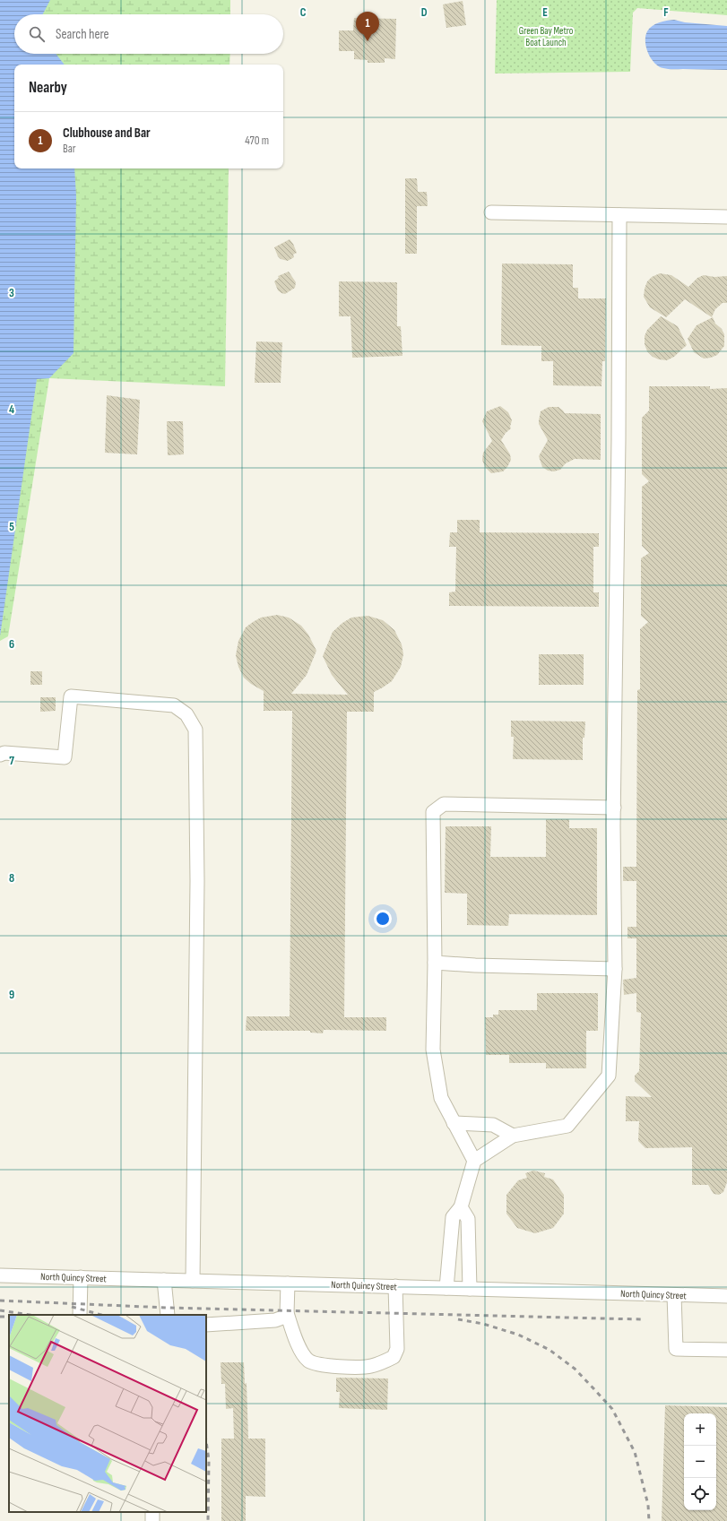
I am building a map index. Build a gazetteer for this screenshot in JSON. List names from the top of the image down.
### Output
{
  "streets": {
    "street": ["North Quincy Street"]
  },
  "parks": ["Green Bay Metro Boat Launch"],
  "page": {
    "pins": "1",
    "search": "Search here",
    "heading": "Nearby",
    "list": [
      {
        "mark": "1",
        "name": "Clubhouse and Bar",
        "note": "Bar",
        "value": "470 m"
      }
    ],
    "map_buttons": ["+", "−"]
  },
  "grid": {
    "columns": [
      "C",
      "D",
      "E",
      "F"
    ],
    "rows": [
      "3",
      "4",
      "5",
      "6",
      "7",
      "8",
      "9"
    ]
  }
}
